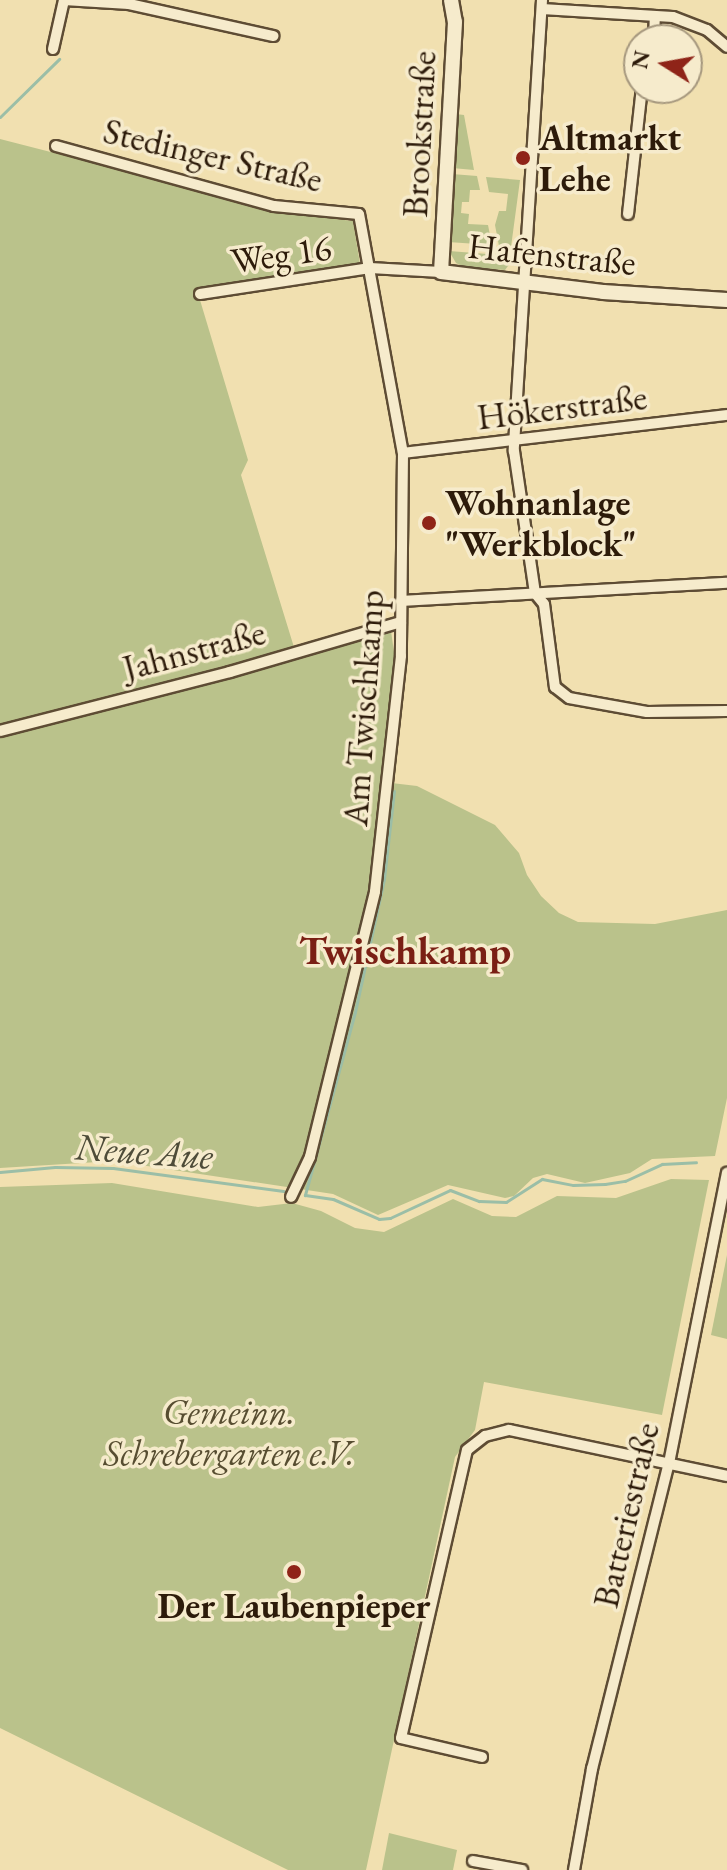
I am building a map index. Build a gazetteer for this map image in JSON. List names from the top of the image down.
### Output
{
  "streets": {
    "street": [
      "Brookstraße",
      "Stedinger Straße",
      "Weg 16",
      "Hafenstraße",
      "Hökerstraße",
      "Jahnstraße",
      "Am Twischkamp",
      "Batteriestraße"
    ]
  },
  "crossings": [
    ["Brookstraße", "Hafenstraße"],
    ["Stedinger Straße", "Am Twischkamp"],
    ["Weg 16", "Hafenstraße"],
    ["Weg 16", "Am Twischkamp"],
    ["Hafenstraße", "Am Twischkamp"],
    ["Hökerstraße", "Am Twischkamp"],
    ["Jahnstraße", "Am Twischkamp"]
  ],
  "districts": ["Twischkamp"],
  "water": ["Neue Aue"],
  "parks": ["Gemeinn. Schrebergarten e.V."],
  "places": ["Altmarkt Lehe", "Wohnanlage \"Werkblock\"", "Der Laubenpieper"],
  "north": "left"
}
